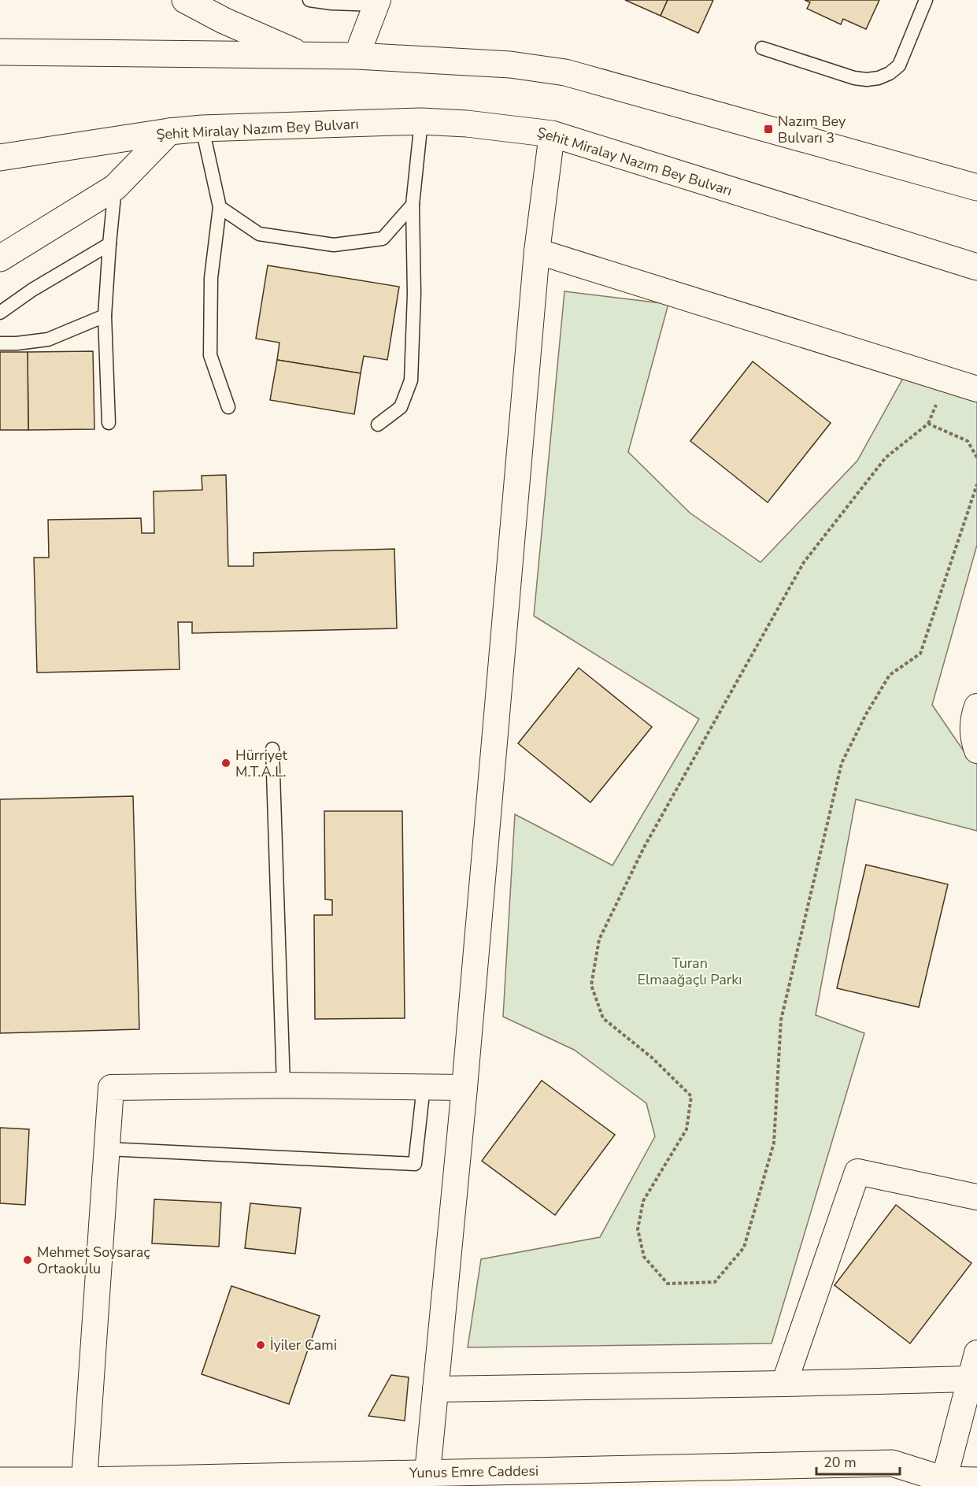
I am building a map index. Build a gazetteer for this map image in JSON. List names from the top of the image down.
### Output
{
  "streets": {
    "main road": ["Şehit Miralay Nazım Bey Bulvarı", "Yunus Emre Caddesi"]
  },
  "parks": ["Turan Elmaağaçlı Parkı"],
  "places": {
    "transit": ["Nazım Bey Bulvarı 3"],
    "other": ["Hürriyet M.T.A.L.", "Mehmet Soysaraç Ortaokulu", "İyiler Cami"]
  },
  "scale_bar": "20 m"
}
